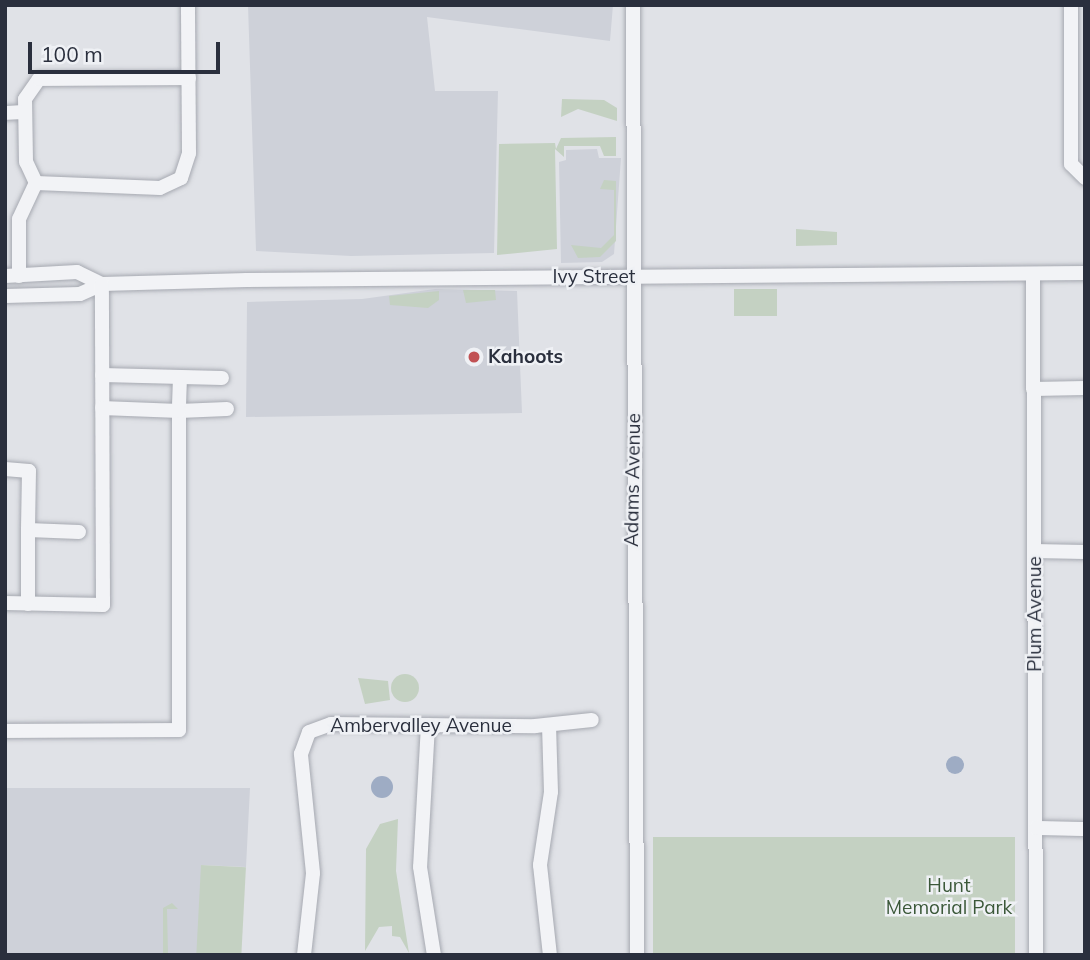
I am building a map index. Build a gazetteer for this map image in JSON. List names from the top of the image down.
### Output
{
  "streets": {
    "street": [
      "Ivy Street",
      "Adams Avenue",
      "Plum Avenue",
      "Ambervalley Avenue"
    ]
  },
  "crossings": [
    ["Ivy Street", "Adams Avenue"],
    ["Ivy Street", "Plum Avenue"]
  ],
  "parks": ["Hunt Memorial Park"],
  "places": ["Kahoots"],
  "scale_bar": "100 m"
}
